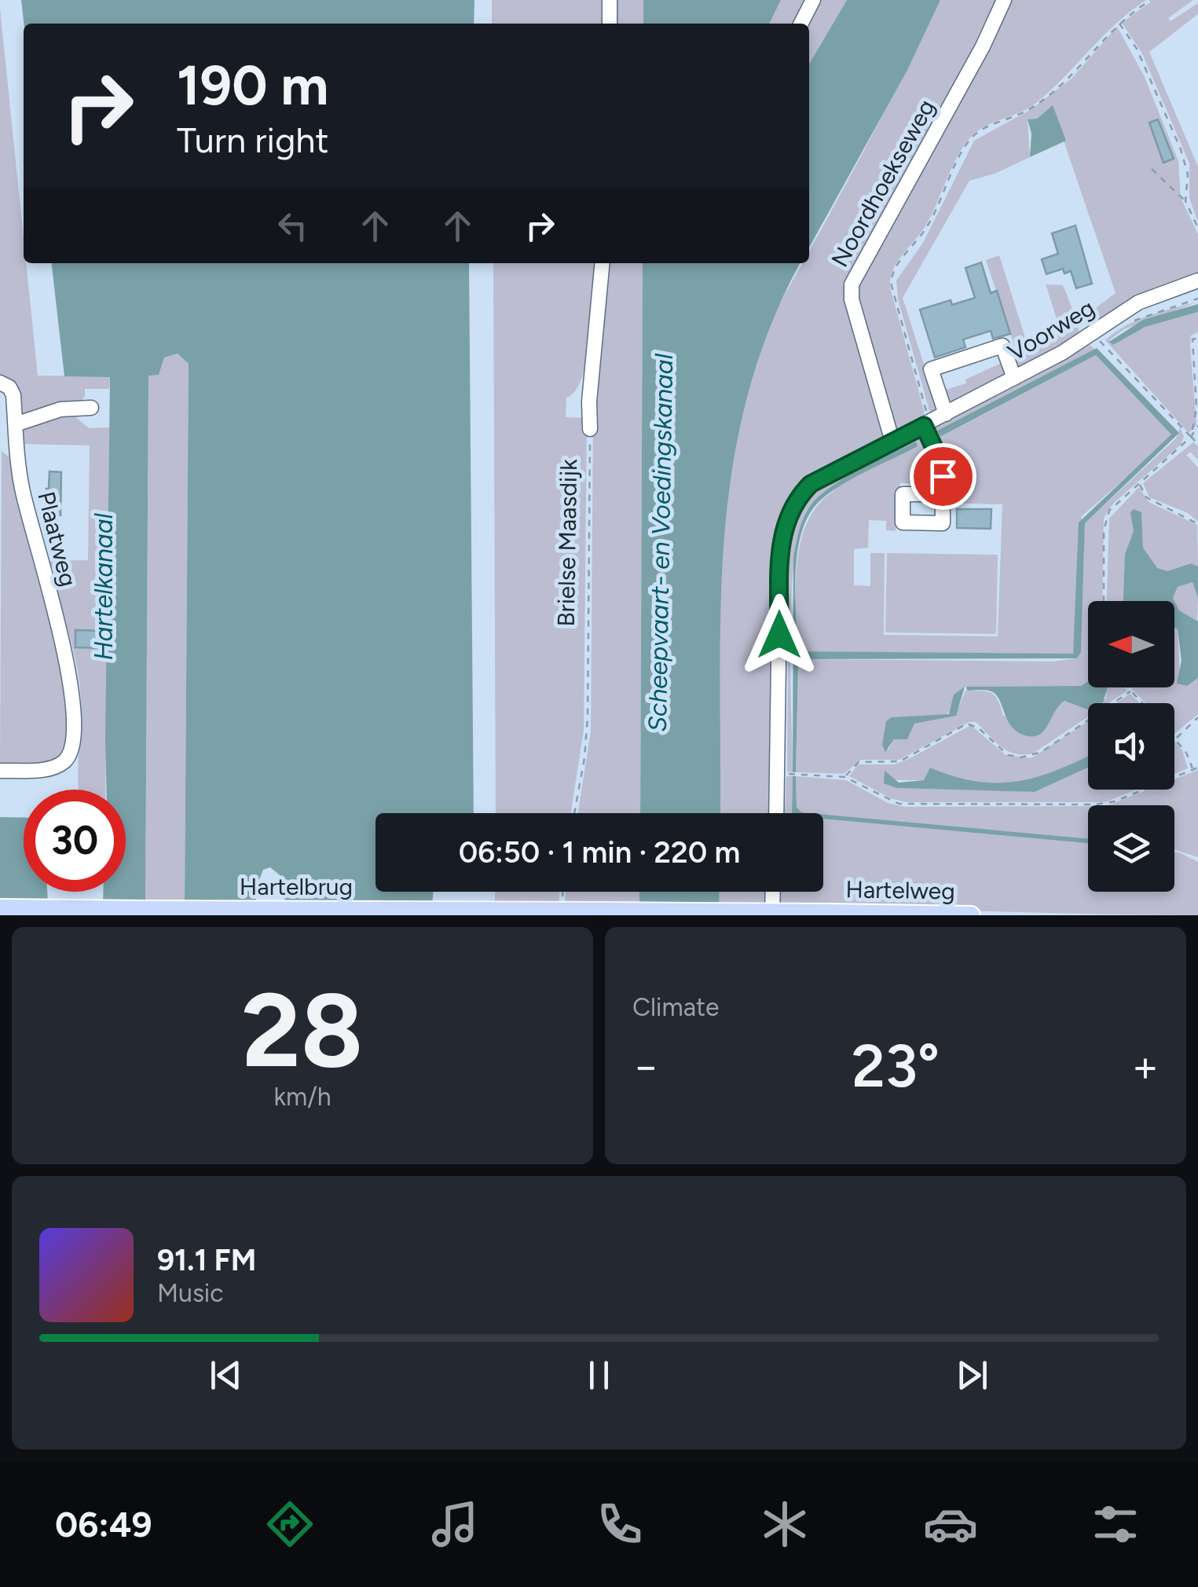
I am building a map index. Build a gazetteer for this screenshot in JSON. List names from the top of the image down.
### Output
{
  "streets": {
    "main road": ["Hartelbrug", "Hartelweg"],
    "street": [
      "Noordhoekseweg",
      "Voorweg",
      "Plaatweg",
      "Brielse Maasdijk"
    ]
  },
  "crossings": [
    ["Noordhoekseweg", "Voorweg"],
    ["Hartelbrug", "Hartelweg"]
  ],
  "water": ["Scheepvaart- en Voedingskanaal", "Hartelkanaal"],
  "north": "left",
  "page": {
    "turn": ["190 m", "Turn right"],
    "limit": "30",
    "trip": "06:50 · 1 min · 220 m",
    "tile": [
      ["28", "km/h"],
      "Climate"
    ],
    "heat": ["−", "23°", "+"],
    "song": ["91.1 FM", "Music"],
    "tabs": "06:49"
  }
}
